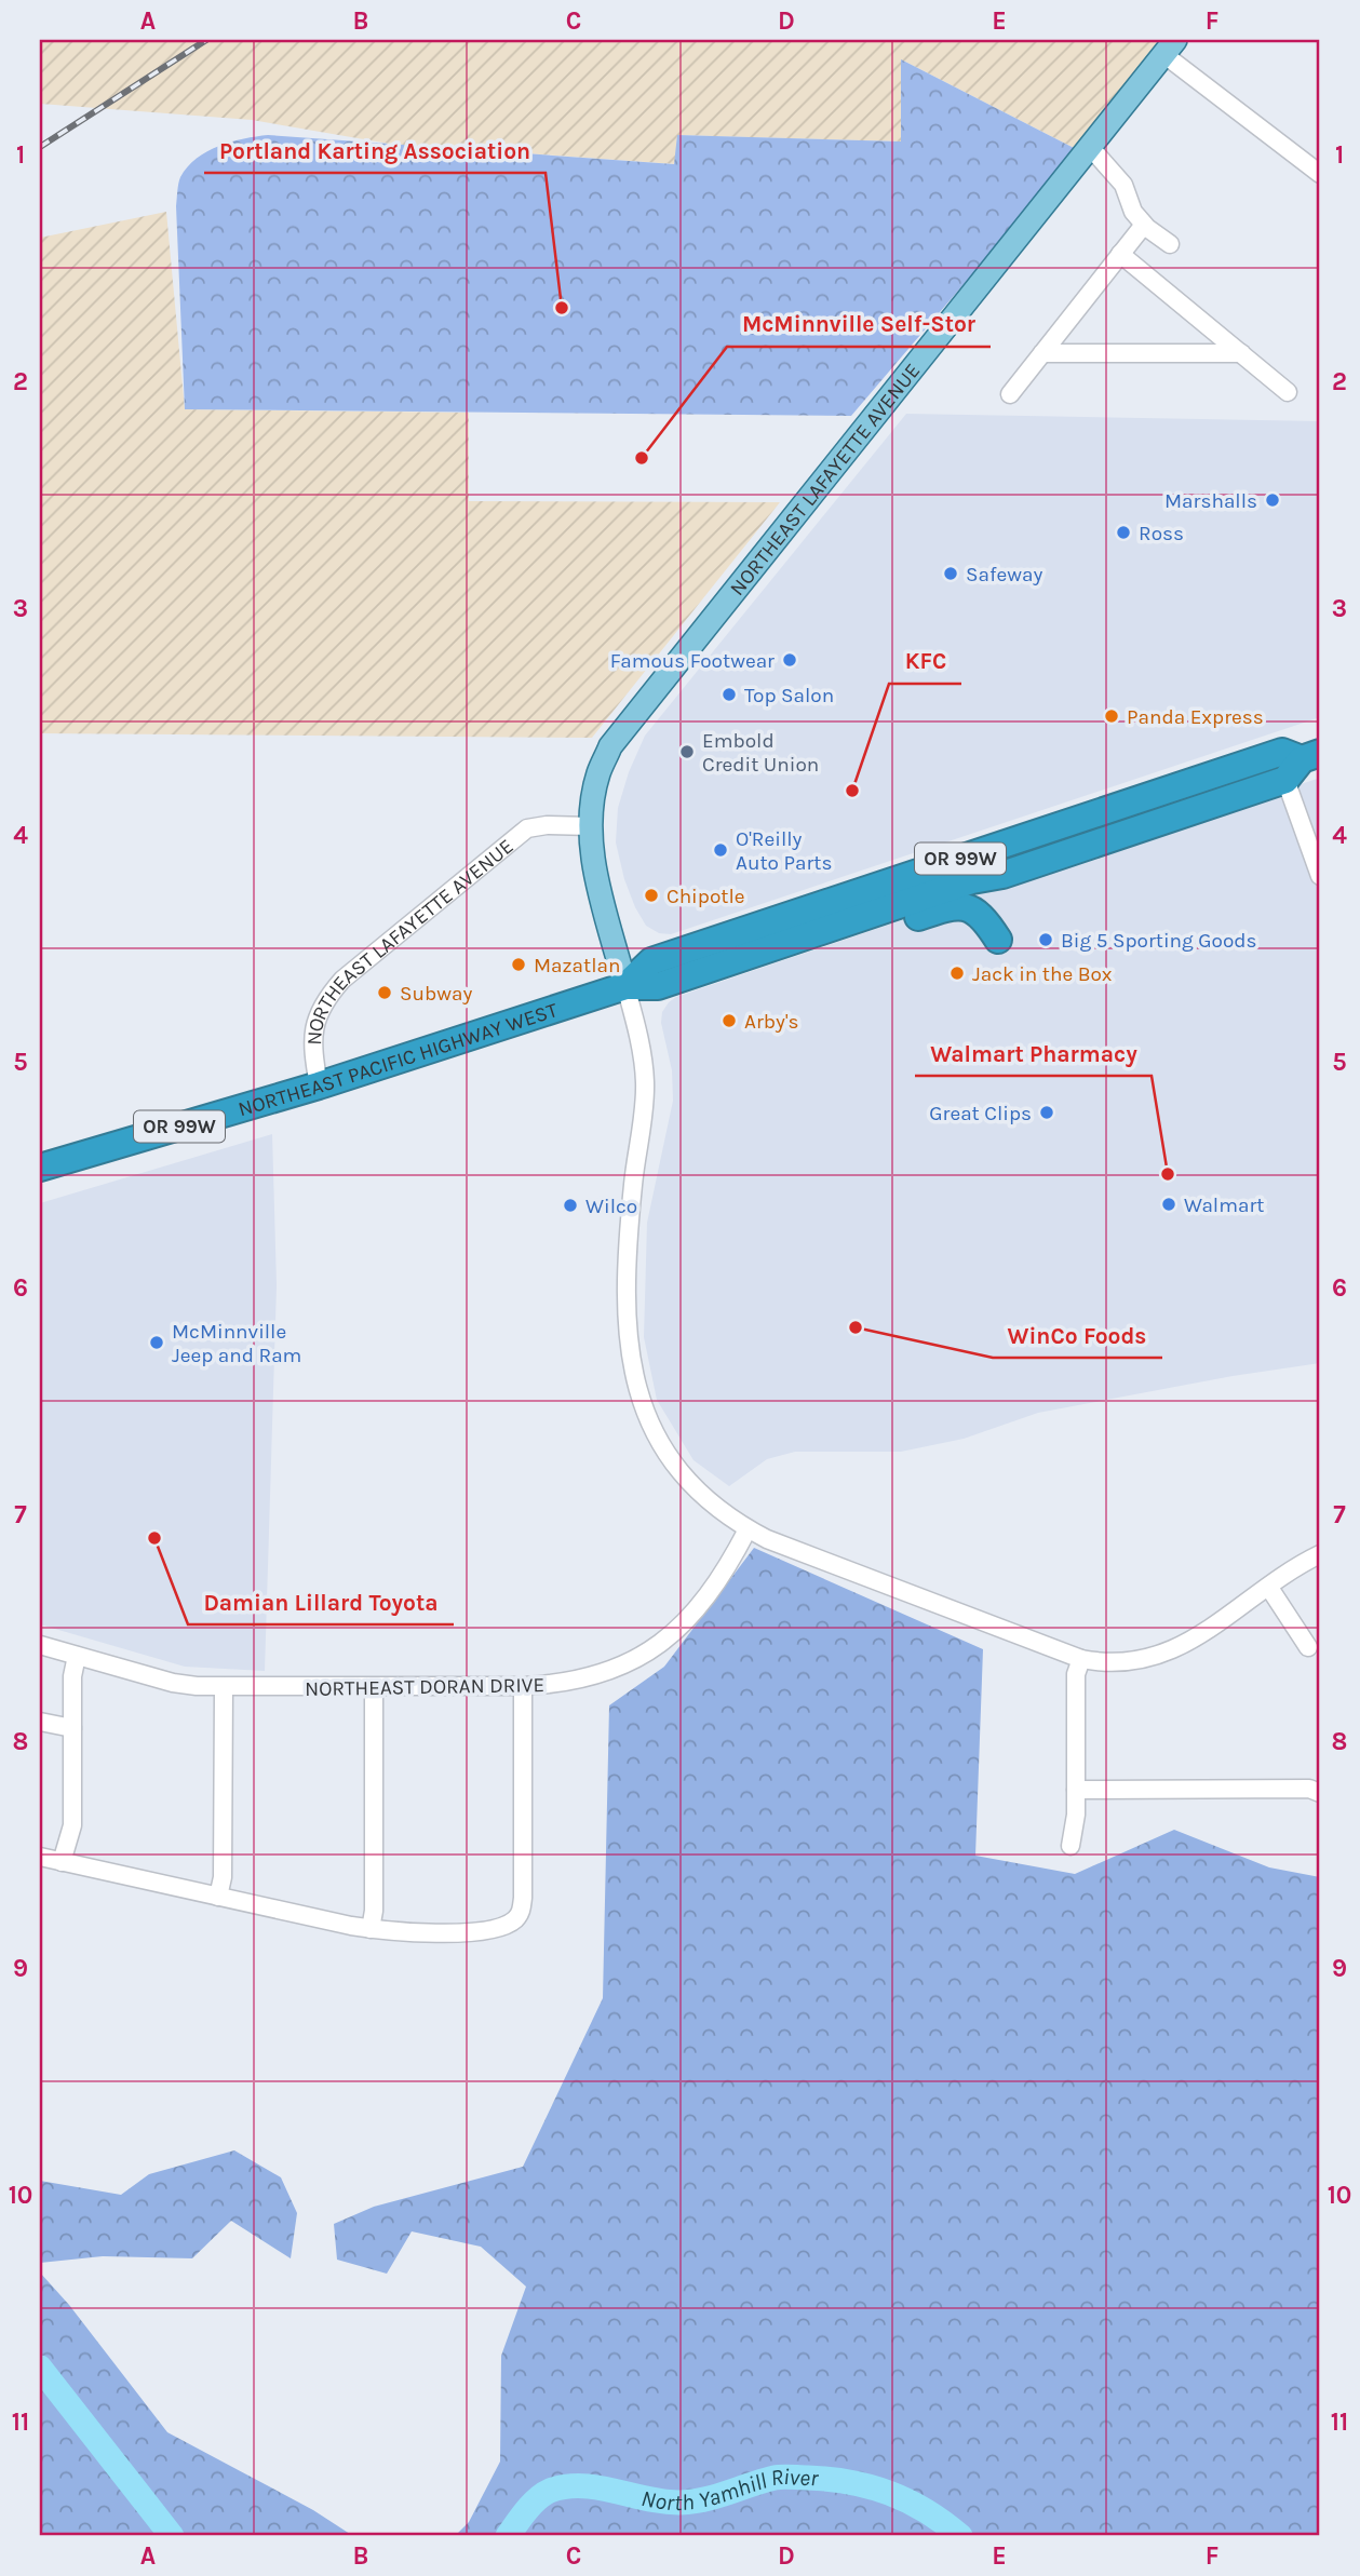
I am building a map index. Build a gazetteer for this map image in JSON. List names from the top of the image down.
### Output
{
  "streets": {
    "highway": ["OR 99W", "NORTHEAST PACIFIC HIGHWAY WEST"],
    "main road": ["NORTHEAST LAFAYETTE AVENUE"],
    "street": ["NORTHEAST DORAN DRIVE"]
  },
  "crossings": [
    ["NORTHEAST LAFAYETTE AVENUE", "NORTHEAST PACIFIC HIGHWAY WEST"]
  ],
  "water": ["North Yamhill River"],
  "places": [
    "Portland Karting Association",
    "McMinnville Self-Stor",
    "Marshalls",
    "Ross",
    "Safeway",
    "Famous Footwear",
    "Top Salon",
    "Panda Express",
    "Embold Credit Union",
    "KFC",
    "O'Reilly Auto Parts",
    "Chipotle",
    "Big 5 Sporting Goods",
    "Mazatlan",
    "Jack in the Box",
    "Subway",
    "Arby's",
    "Great Clips",
    "Walmart Pharmacy",
    "Walmart",
    "Wilco",
    "WinCo Foods",
    "McMinnville Jeep and Ram",
    "Damian Lillard Toyota"
  ],
  "grid": {
    "columns": [
      "A",
      "B",
      "C",
      "D",
      "E",
      "F"
    ],
    "rows": [
      "1",
      "2",
      "3",
      "4",
      "5",
      "6",
      "7",
      "8",
      "9",
      "10",
      "11"
    ]
  }
}
